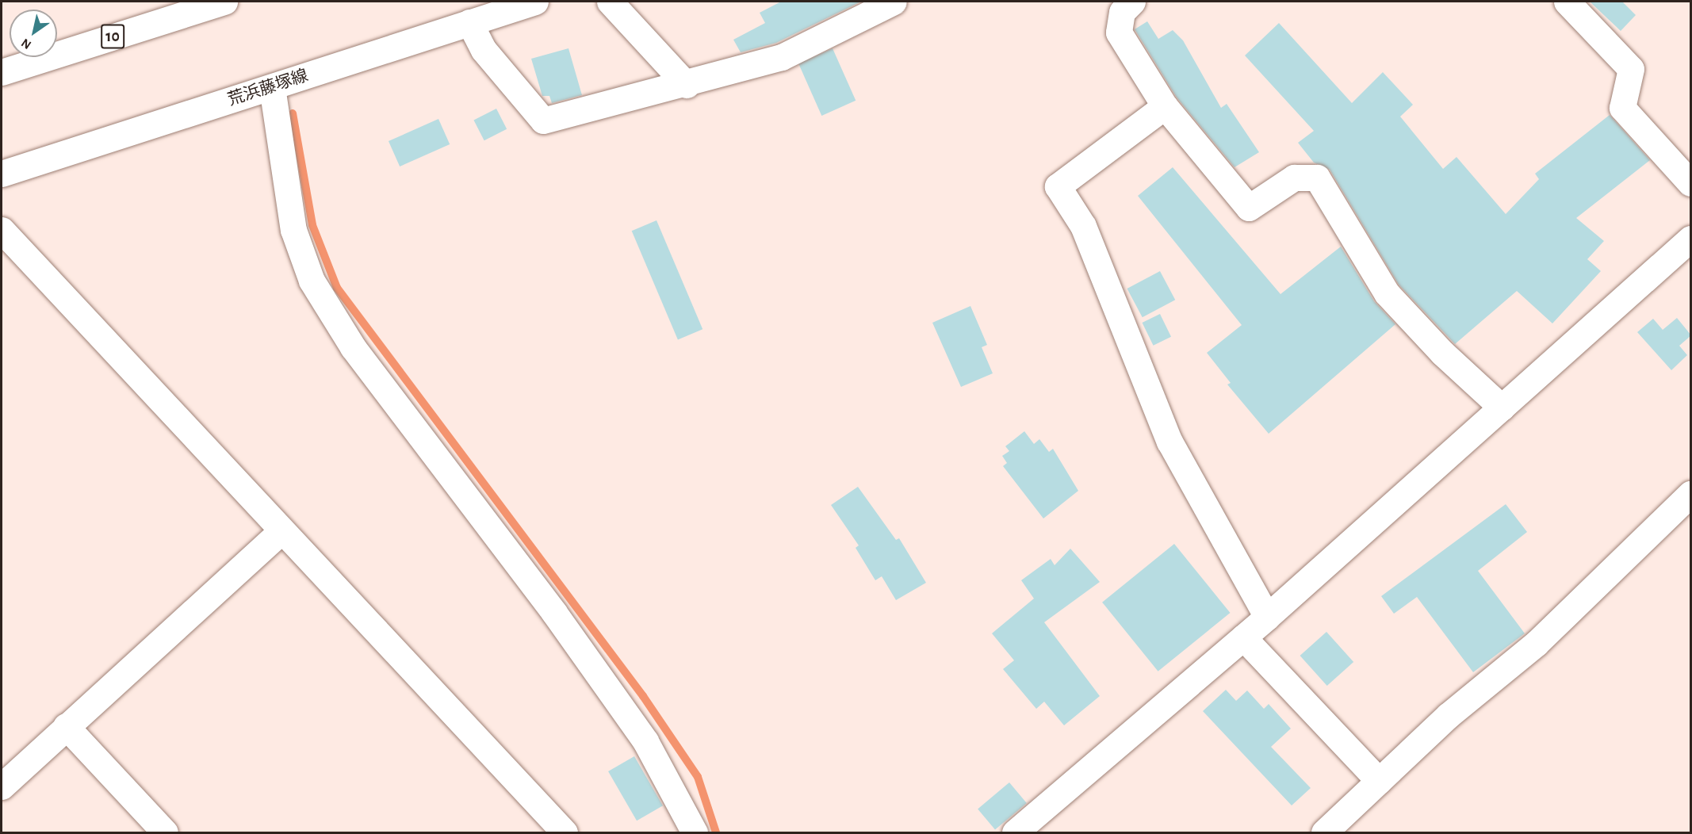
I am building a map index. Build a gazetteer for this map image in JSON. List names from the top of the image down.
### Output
{
  "streets": {
    "street": ["10", "荒浜藤塚線"]
  },
  "north": "bottom left"
}
